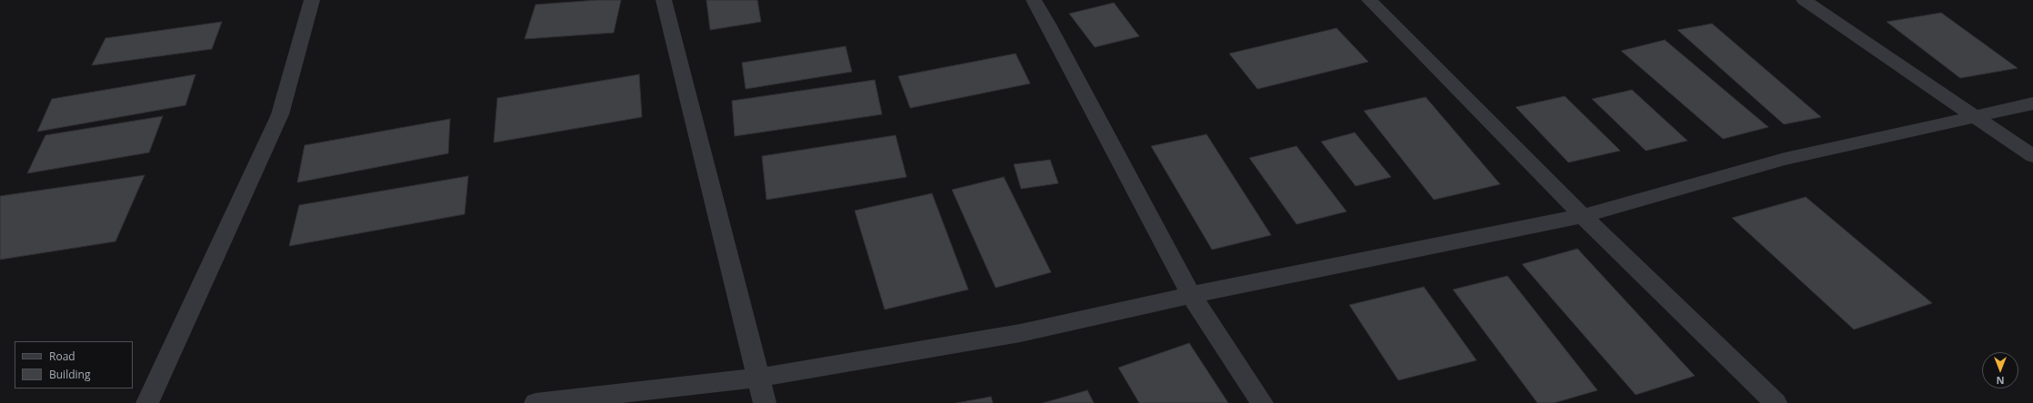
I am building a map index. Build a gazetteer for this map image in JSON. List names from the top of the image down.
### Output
{
  "legend": ["Road", "Building"],
  "north": "bottom"
}
